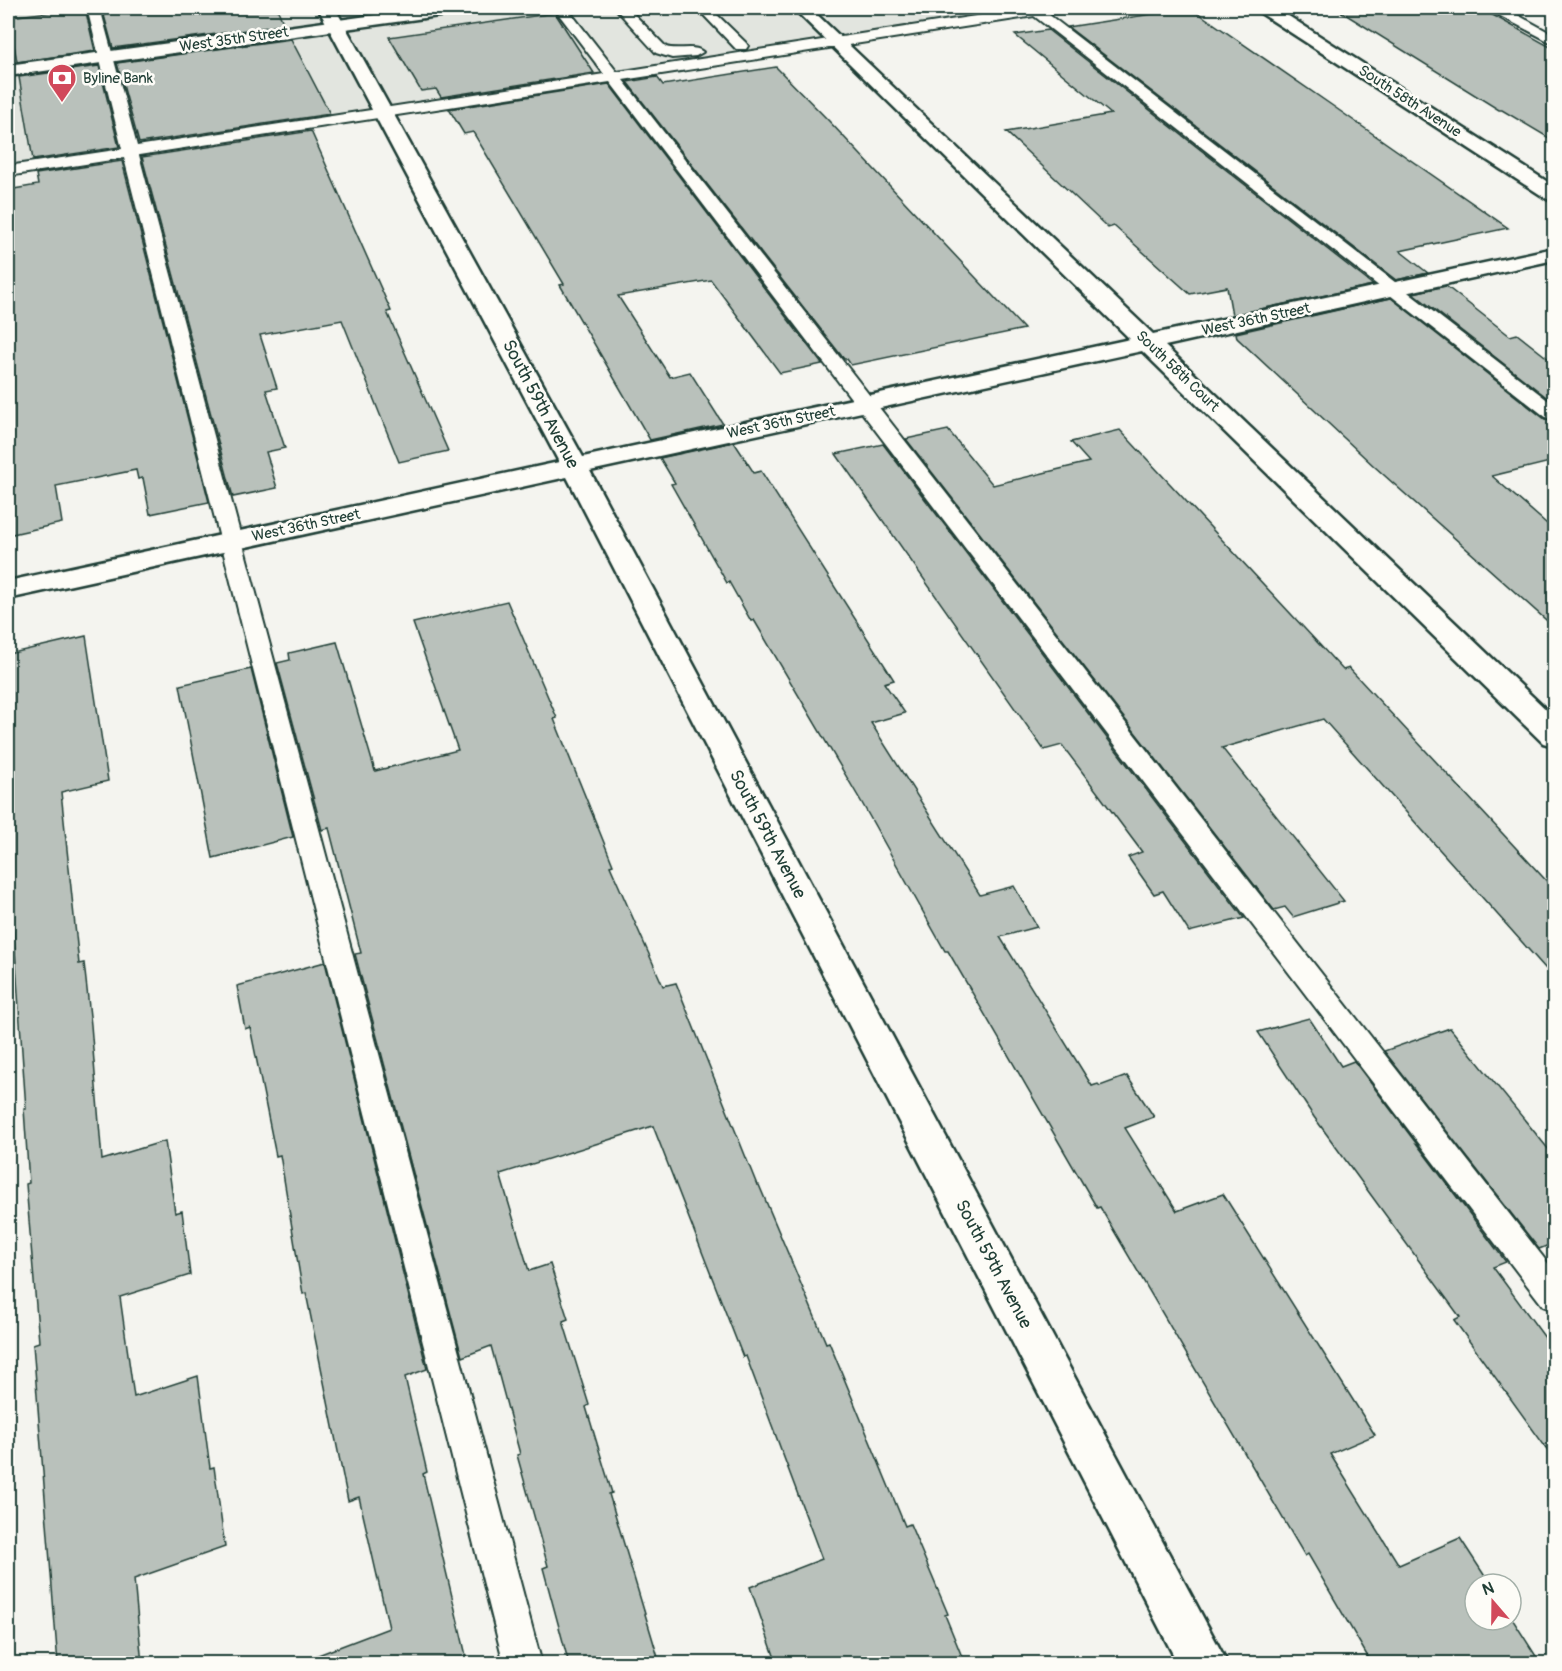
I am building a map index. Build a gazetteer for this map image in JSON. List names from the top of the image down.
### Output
{
  "streets": {
    "street": [
      "West 35th Street",
      "South 58th Avenue",
      "West 36th Street",
      "South 58th Court",
      "South 59th Avenue"
    ]
  },
  "crossings": [
    ["West 35th Street", "South 59th Avenue"],
    ["West 36th Street", "South 58th Court"],
    ["West 36th Street", "South 59th Avenue"]
  ],
  "places": {
    "bank": ["Byline Bank"]
  },
  "north": "top"
}
